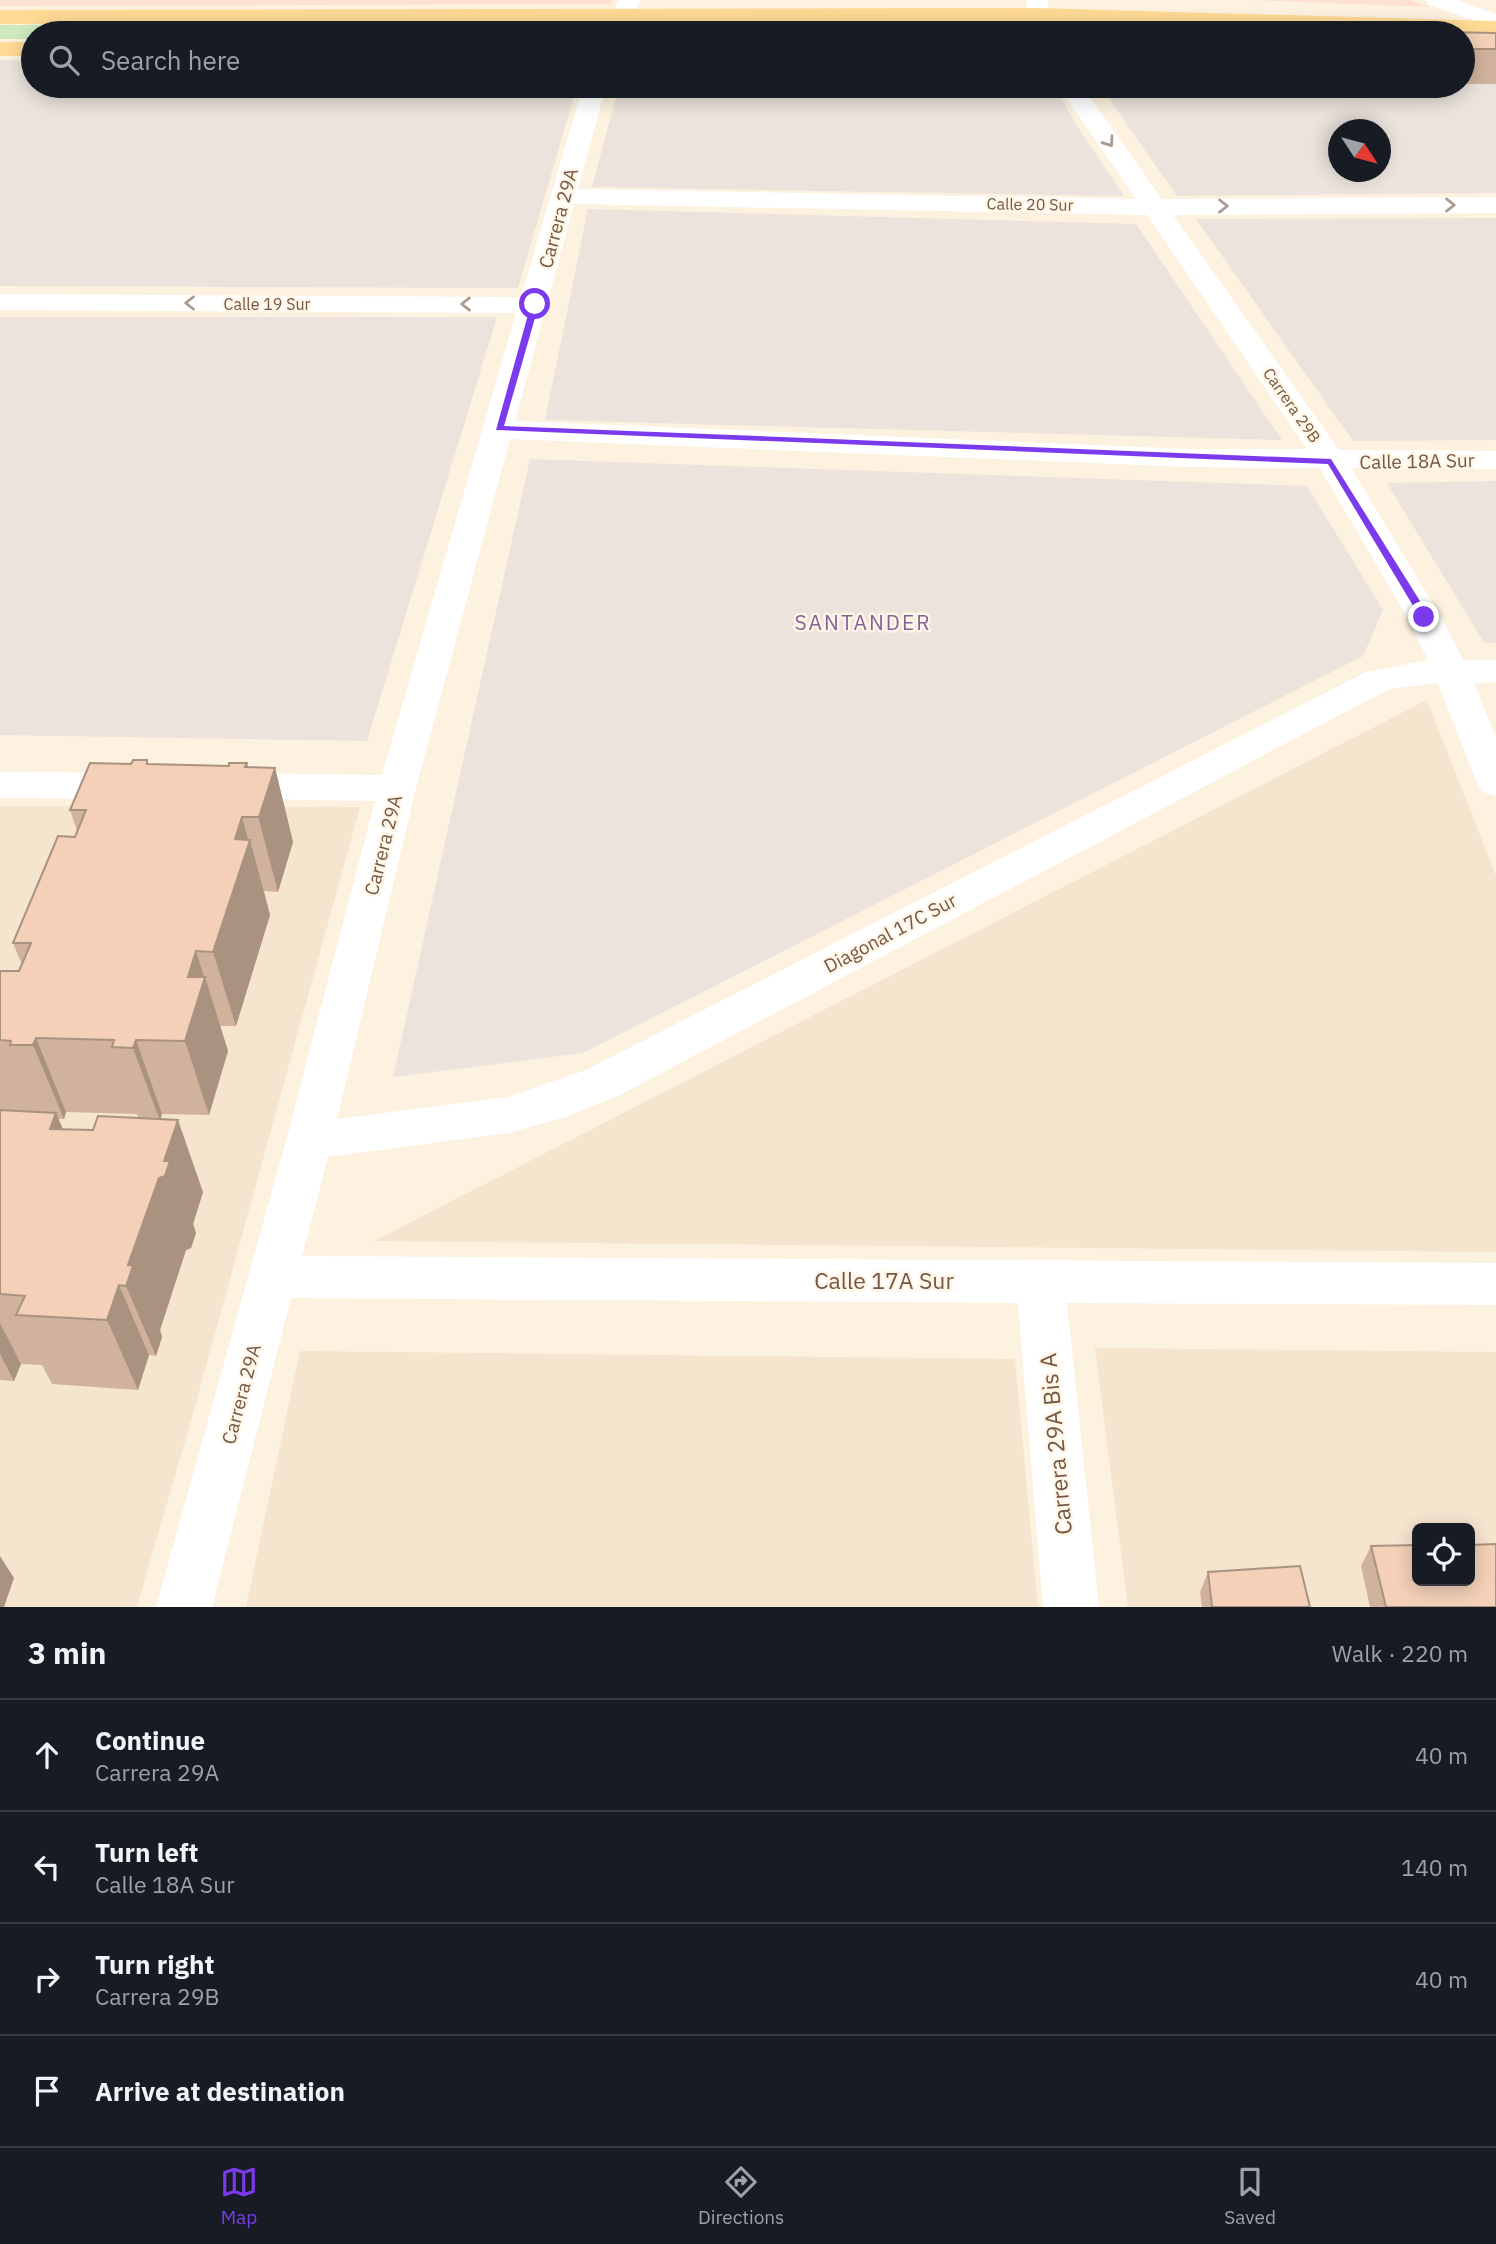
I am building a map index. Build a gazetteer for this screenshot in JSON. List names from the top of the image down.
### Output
{
  "streets": {
    "street": [
      "Calle 20 Sur",
      "Carrera 29A",
      "Calle 19 Sur",
      "Carrera 29B",
      "Calle 18A Sur",
      "Diagonal 17C Sur",
      "Calle 17A Sur",
      "Carrera 29A Bis A"
    ]
  },
  "crossings": [
    ["Calle 20 Sur", "Carrera 29A"],
    ["Calle 20 Sur", "Carrera 29B"],
    ["Carrera 29A", "Calle 19 Sur"],
    ["Carrera 29A", "Calle 18A Sur"],
    ["Carrera 29A", "Diagonal 17C Sur"],
    ["Carrera 29A", "Calle 17A Sur"],
    ["Carrera 29B", "Calle 18A Sur"],
    ["Carrera 29B", "Diagonal 17C Sur"],
    ["Calle 17A Sur", "Carrera 29A Bis A"]
  ],
  "one_way": ["Calle 20 Sur", "Calle 19 Sur"],
  "districts": ["SANTANDER"],
  "north": "bottom right",
  "page": {
    "search": "Search here",
    "heading": ["3 min", "Walk · 220 m"],
    "list": [
      ["Continue", "Carrera 29A", "40 m"],
      ["Turn left", "Calle 18A Sur", "140 m"],
      ["Turn right", "Carrera 29B", "40 m"],
      "Arrive at destination"
    ],
    "nav": ["Map", "Directions", "Saved"]
  }
}
